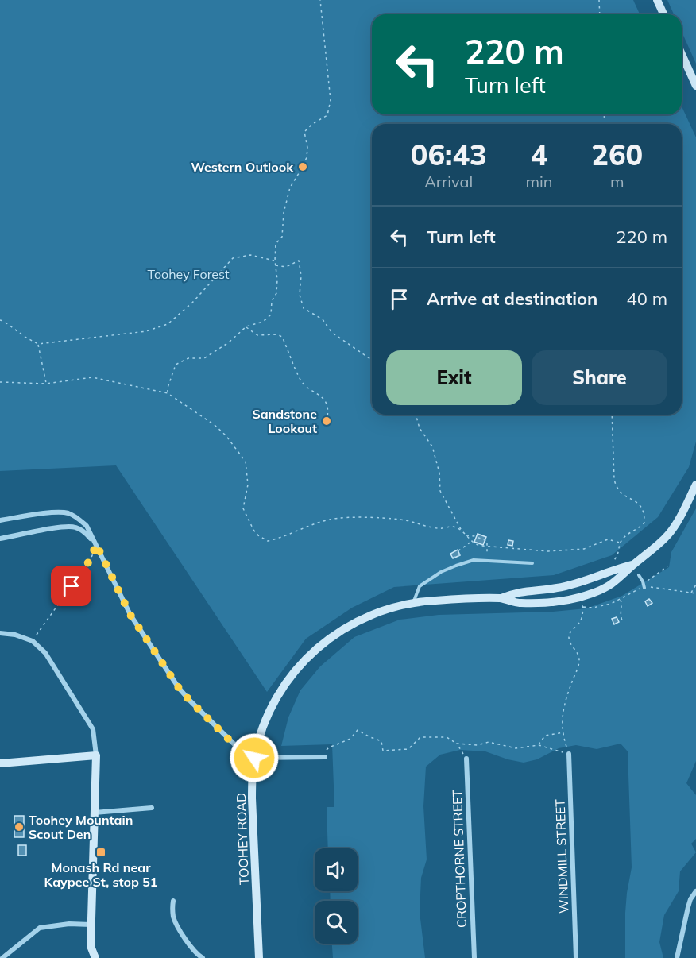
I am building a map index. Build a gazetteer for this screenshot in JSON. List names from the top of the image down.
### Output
{
  "streets": {
    "main road": ["TOOHEY ROAD"],
    "street": ["WINDMILL STREET", "CROPTHORNE STREET"]
  },
  "parks": ["Toohey Forest"],
  "places": {
    "other": ["Western Outlook", "Sandstone Lookout", "Toohey Mountain Scout Den"],
    "transit": ["Monash Rd near Kaypee St, stop 51"]
  },
  "page": {
    "turn": ["220 m", "Turn left"],
    "eta": [
      "06:43",
      "Arrival",
      "4",
      "min",
      "260",
      "m"
    ],
    "list": [
      {
        "name": "Turn left",
        "value": "220 m"
      },
      {
        "name": "Arrive at destination",
        "value": "40 m"
      }
    ],
    "buttons": ["Exit", "Share"]
  }
}
